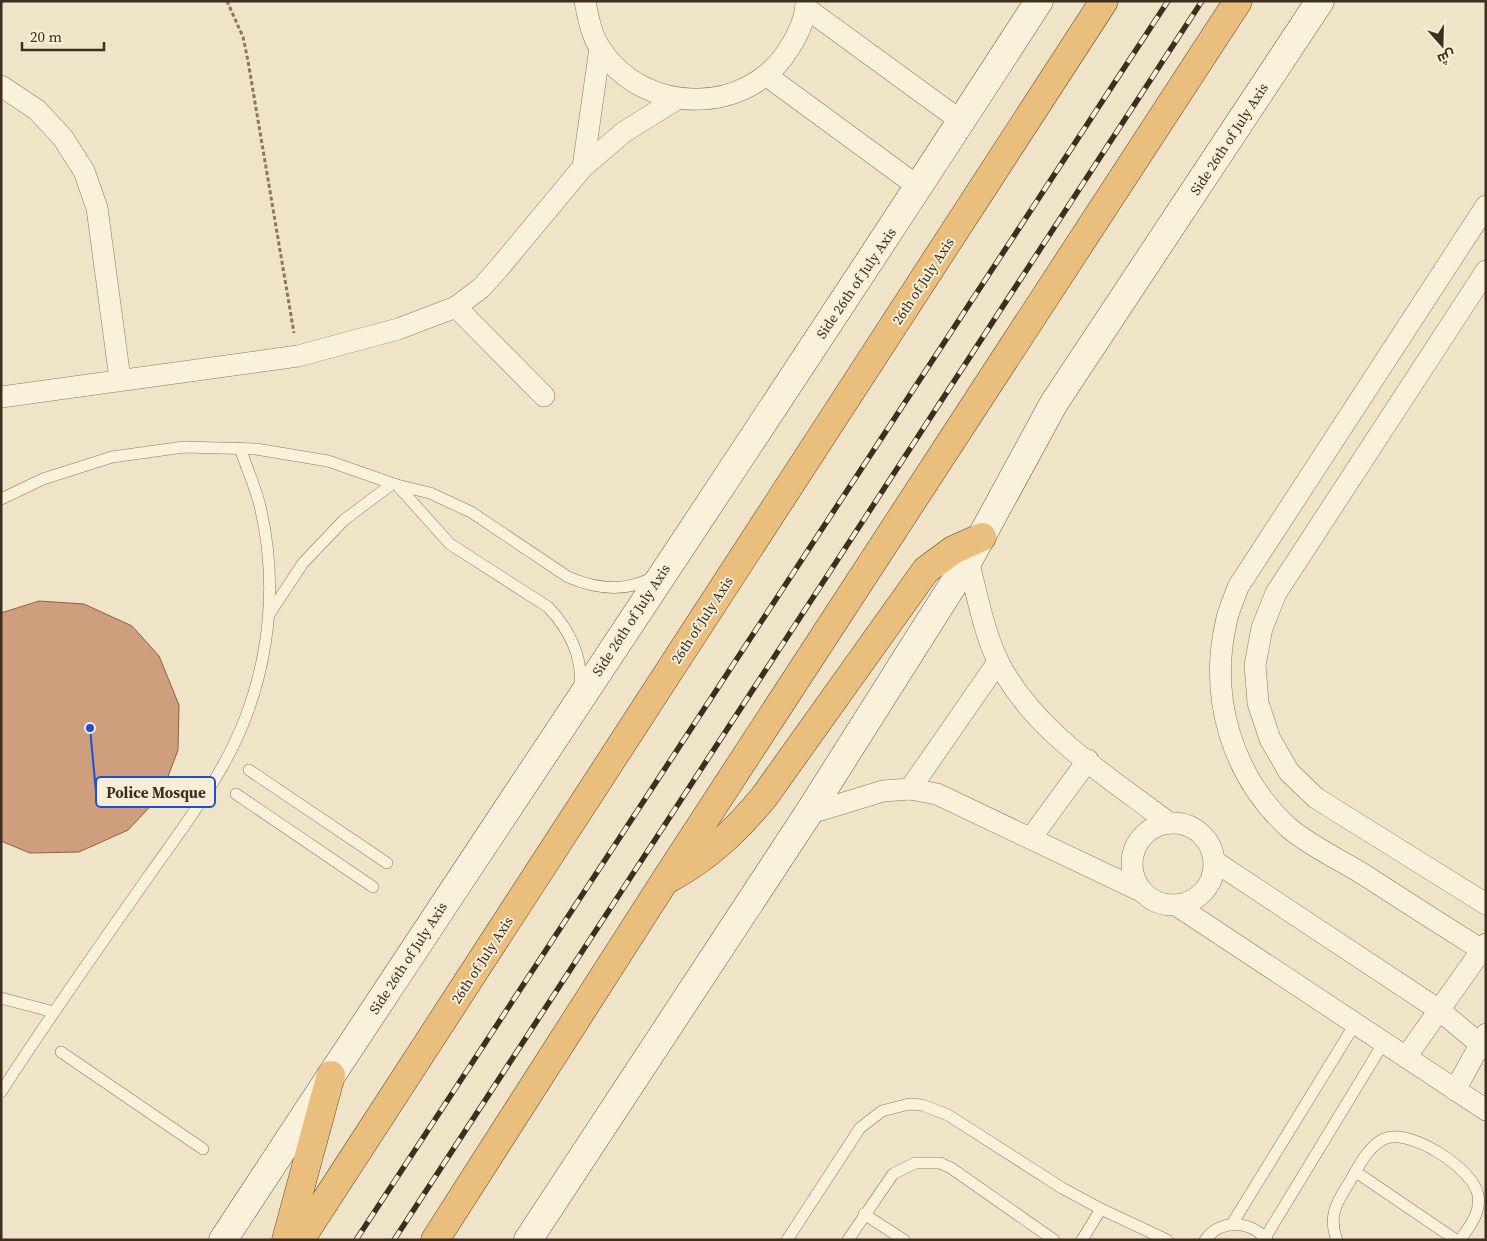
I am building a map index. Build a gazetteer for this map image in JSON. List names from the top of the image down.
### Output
{
  "streets": {
    "highway": ["26th of July Axis"],
    "main road": ["Side 26th of July Axis"]
  },
  "places": ["Police Mosque"],
  "scale_bar": "20 m",
  "north": "bottom"
}
